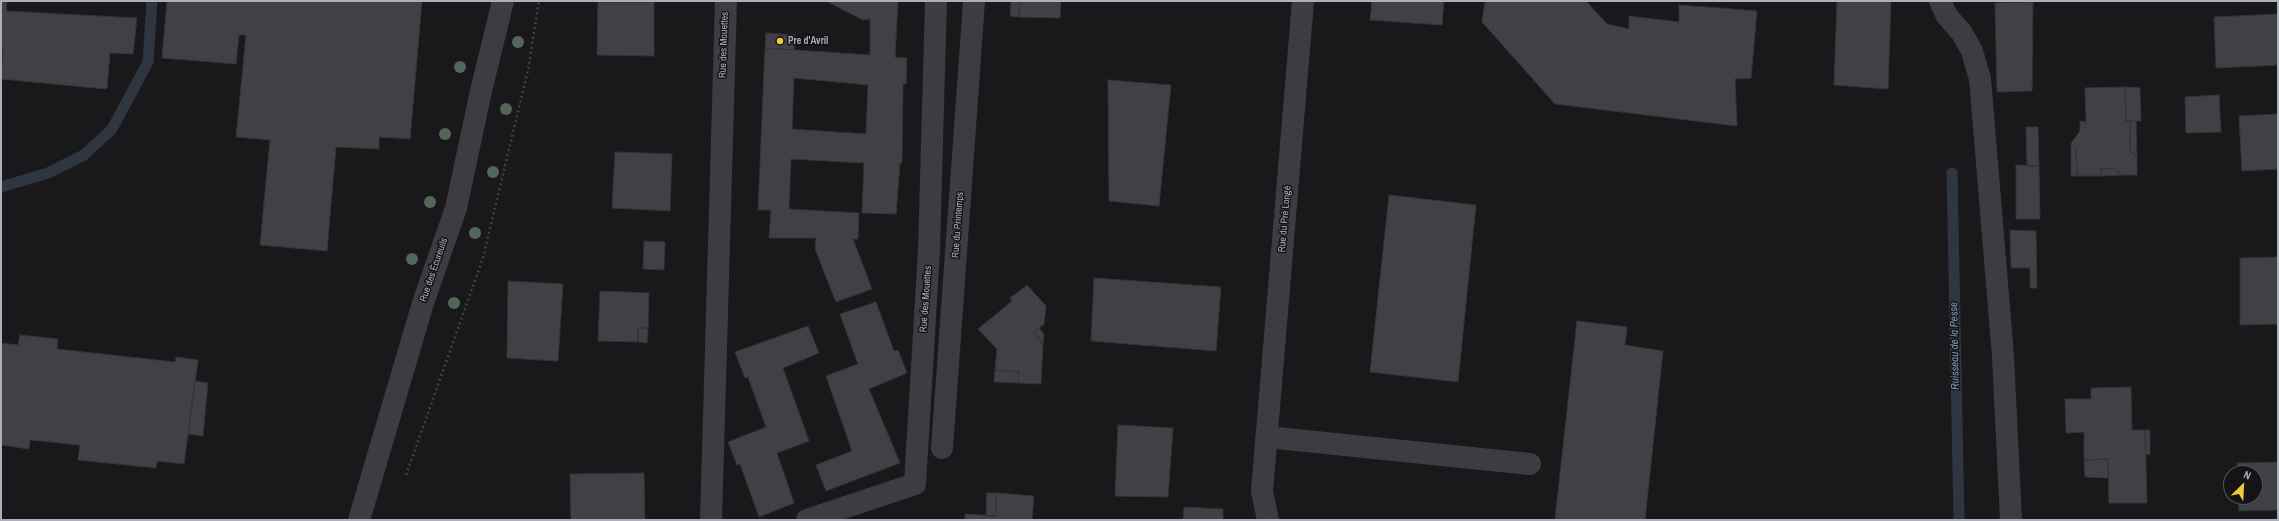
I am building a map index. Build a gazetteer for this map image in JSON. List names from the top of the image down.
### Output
{
  "streets": {
    "street": [
      "Rue des Mouettes",
      "Rue du Pré Longé",
      "Rue du Printemps",
      "Rue des Écureuils"
    ]
  },
  "water": ["Ruisseau de la Pesse"],
  "places": ["Pre d'Avril"],
  "north": "top right"
}
